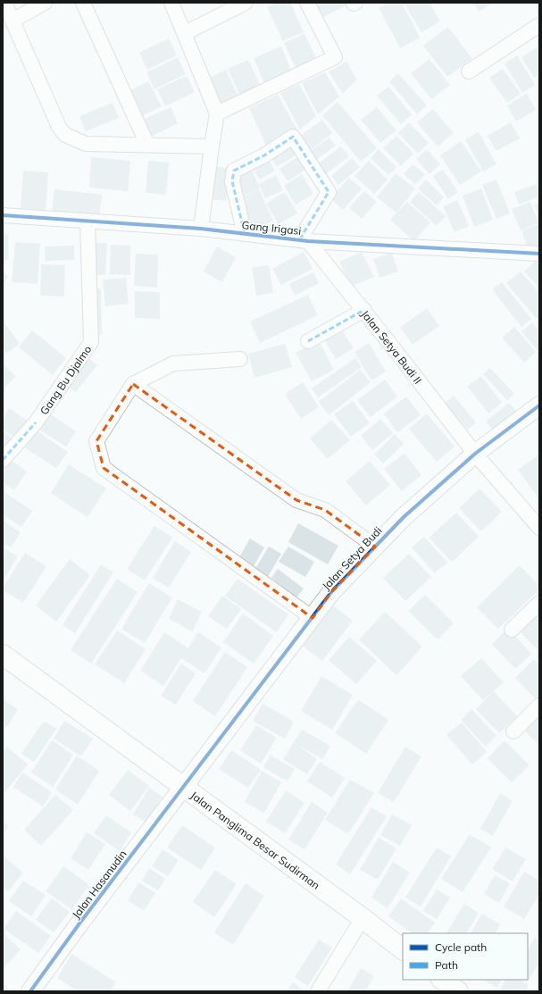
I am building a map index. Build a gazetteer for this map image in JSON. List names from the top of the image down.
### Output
{
  "streets": {
    "main road": ["Jalan Panglima Besar Sudirman"],
    "street": [
      "Gang Irigasi",
      "Jalan Setya Budi II",
      "Gang Bu Djalmo",
      "Jalan Setya Budi",
      "Jalan Hasanudin"
    ]
  },
  "crossings": [
    ["Gang Irigasi", "Jalan Setya Budi II"],
    ["Gang Irigasi", "Gang Bu Djalmo"],
    ["Jalan Setya Budi II", "Jalan Setya Budi"],
    ["Jalan Setya Budi", "Jalan Panglima Besar Sudirman"],
    ["Jalan Setya Budi", "Jalan Hasanudin"],
    ["Jalan Panglima Besar Sudirman", "Jalan Hasanudin"]
  ],
  "legend": ["Cycle path", "Path"]
}
